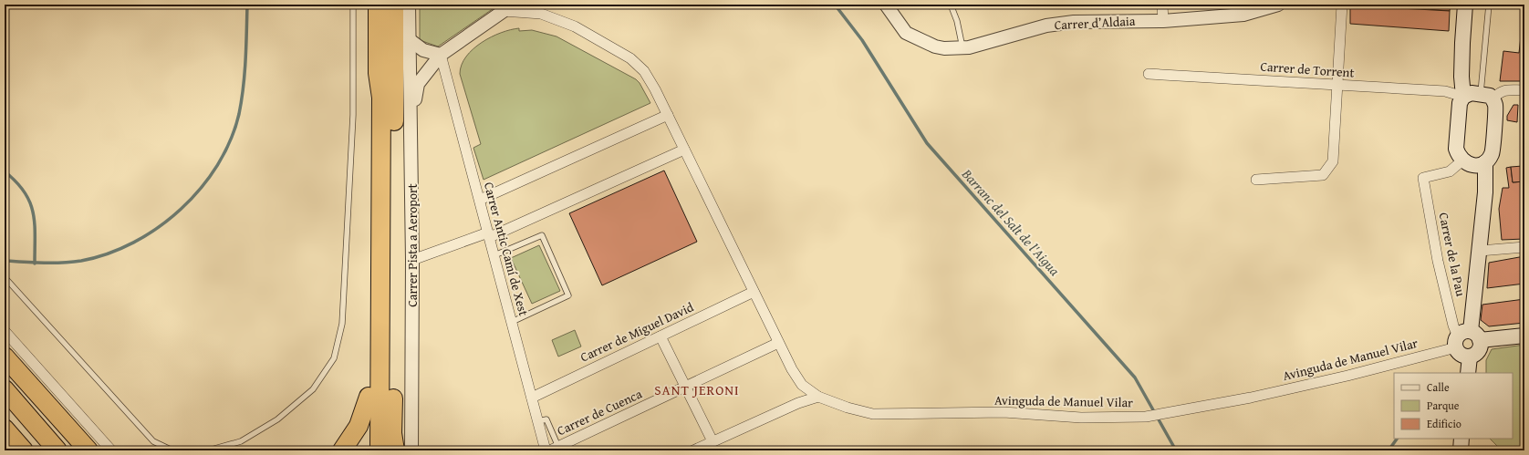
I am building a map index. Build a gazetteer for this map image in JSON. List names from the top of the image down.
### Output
{
  "streets": {
    "street": [
      "Carrer d’Aldaia",
      "Carrer de Torrent",
      "Carrer Pista a Aeroport",
      "Carrer Antic Camí de Xest",
      "Carrer de la Pau",
      "Carrer de Miguel David",
      "Avinguda de Manuel Vilar",
      "Carrer de Cuenca"
    ]
  },
  "crossings": [
    ["Carrer Antic Camí de Xest", "Carrer de Miguel David"],
    ["Carrer de la Pau", "Avinguda de Manuel Vilar"],
    ["Carrer de Miguel David", "Avinguda de Manuel Vilar"],
    ["Avinguda de Manuel Vilar", "Carrer de Cuenca"]
  ],
  "districts": ["SANT JERONI"],
  "water": ["Barranc del Salt de l'Aigua"],
  "legend": ["Calle", "Parque", "Edificio"]
}
